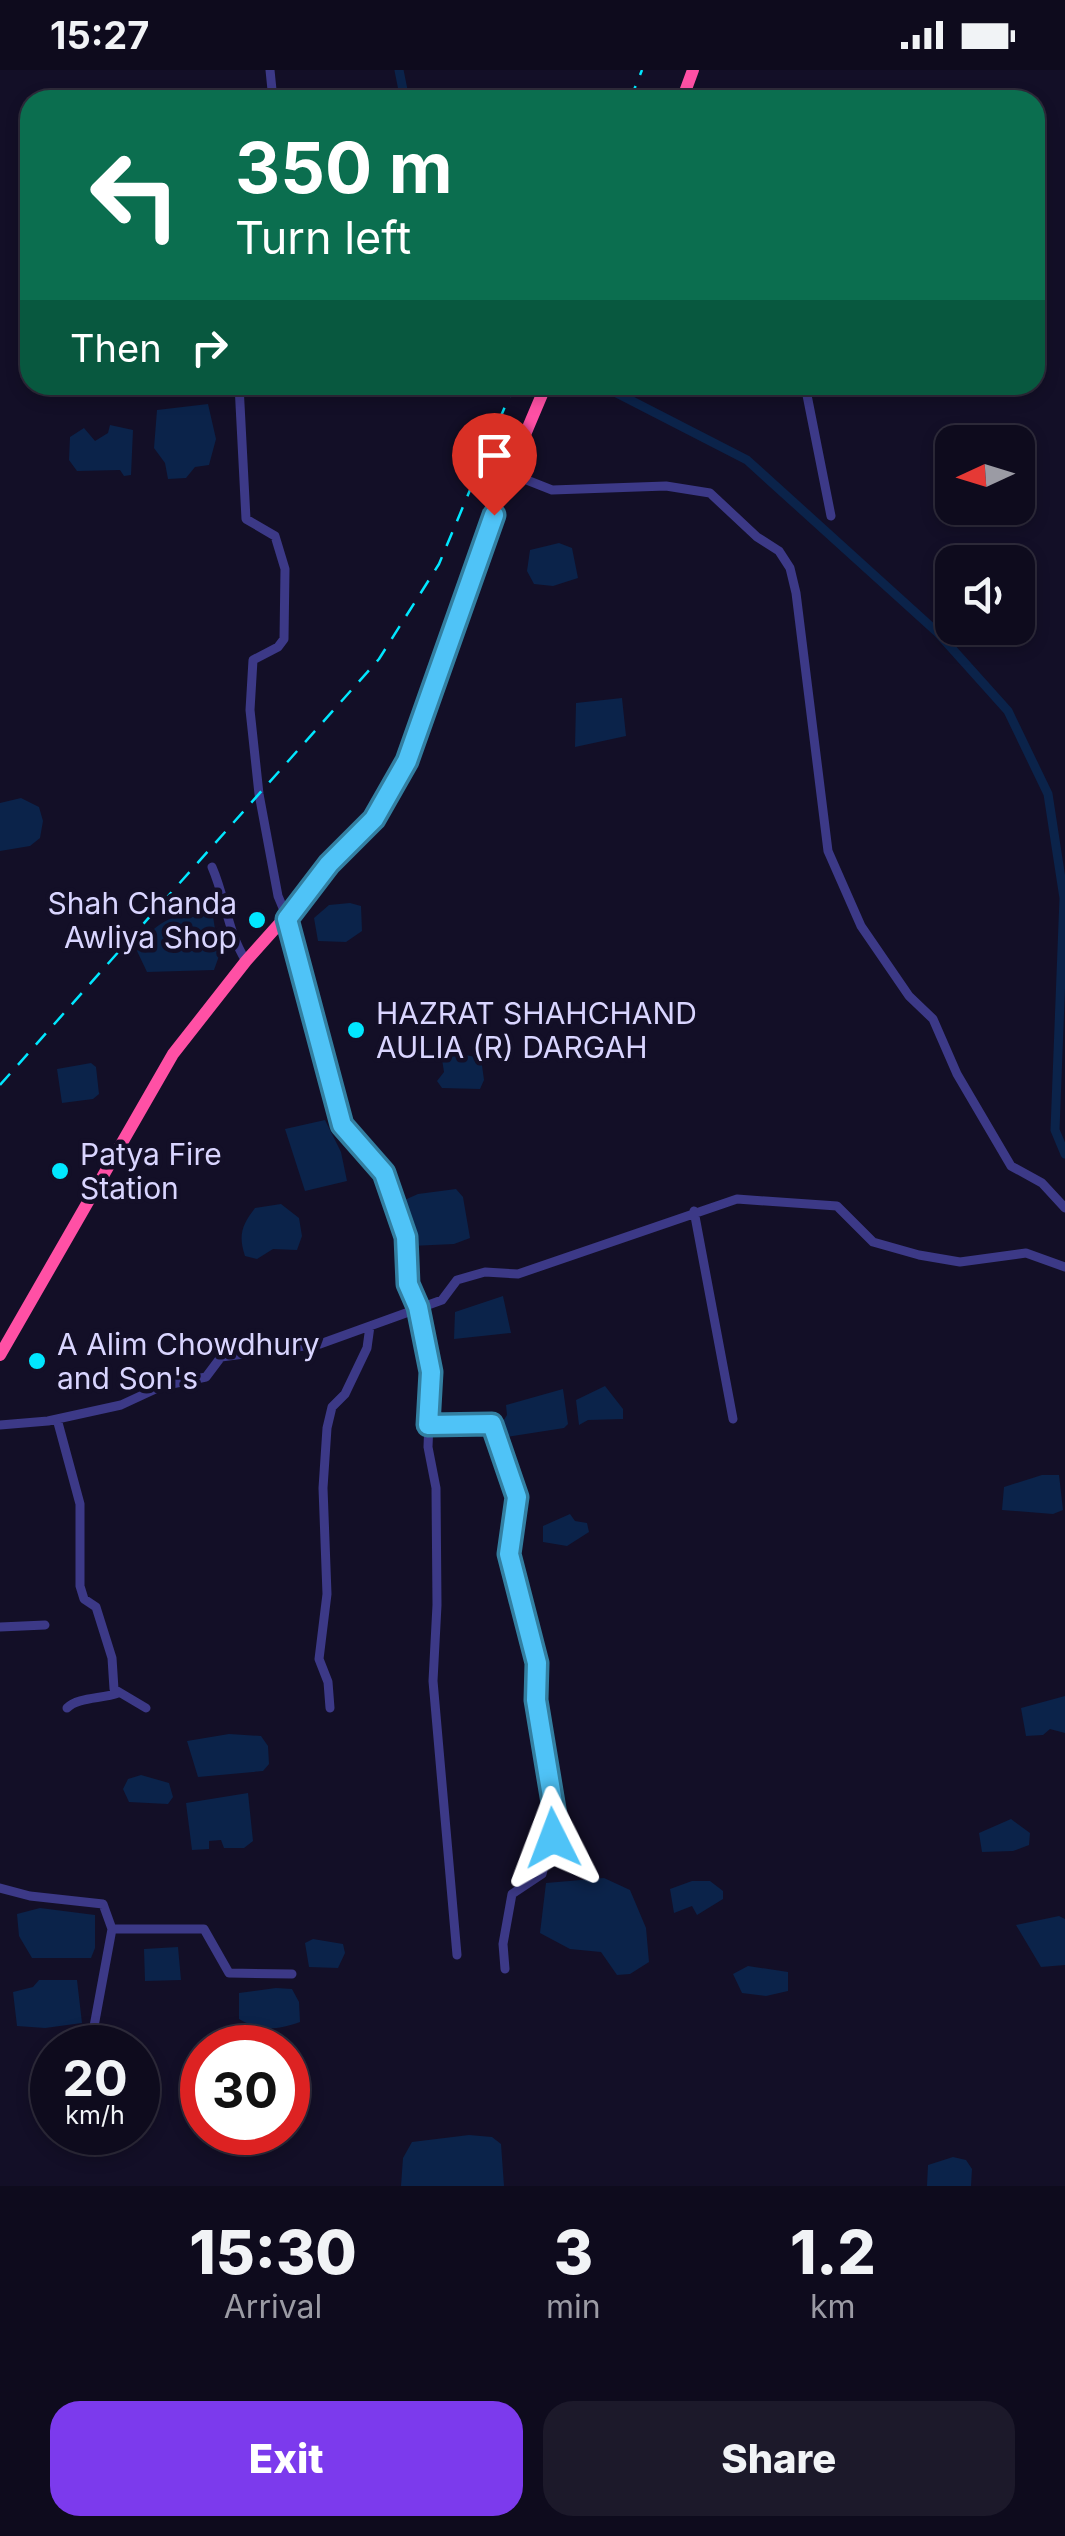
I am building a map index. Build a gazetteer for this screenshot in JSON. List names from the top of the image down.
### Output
{
  "places": [
    "Shah Chanda Awliya Shop",
    "HAZRAT SHAHCHAND AULIA (R) DARGAH",
    "Patya Fire Station",
    "A Alim Chowdhury and Son's"
  ],
  "north": "left",
  "page": {
    "status": "15:27",
    "turn": ["350 m", "Turn left"],
    "then": "Then",
    "speed": "20 km/h",
    "limit": "30",
    "eta": [
      "15:30",
      "Arrival",
      "3",
      "min",
      "1.2",
      "km"
    ],
    "buttons": ["Exit", "Share"]
  }
}
